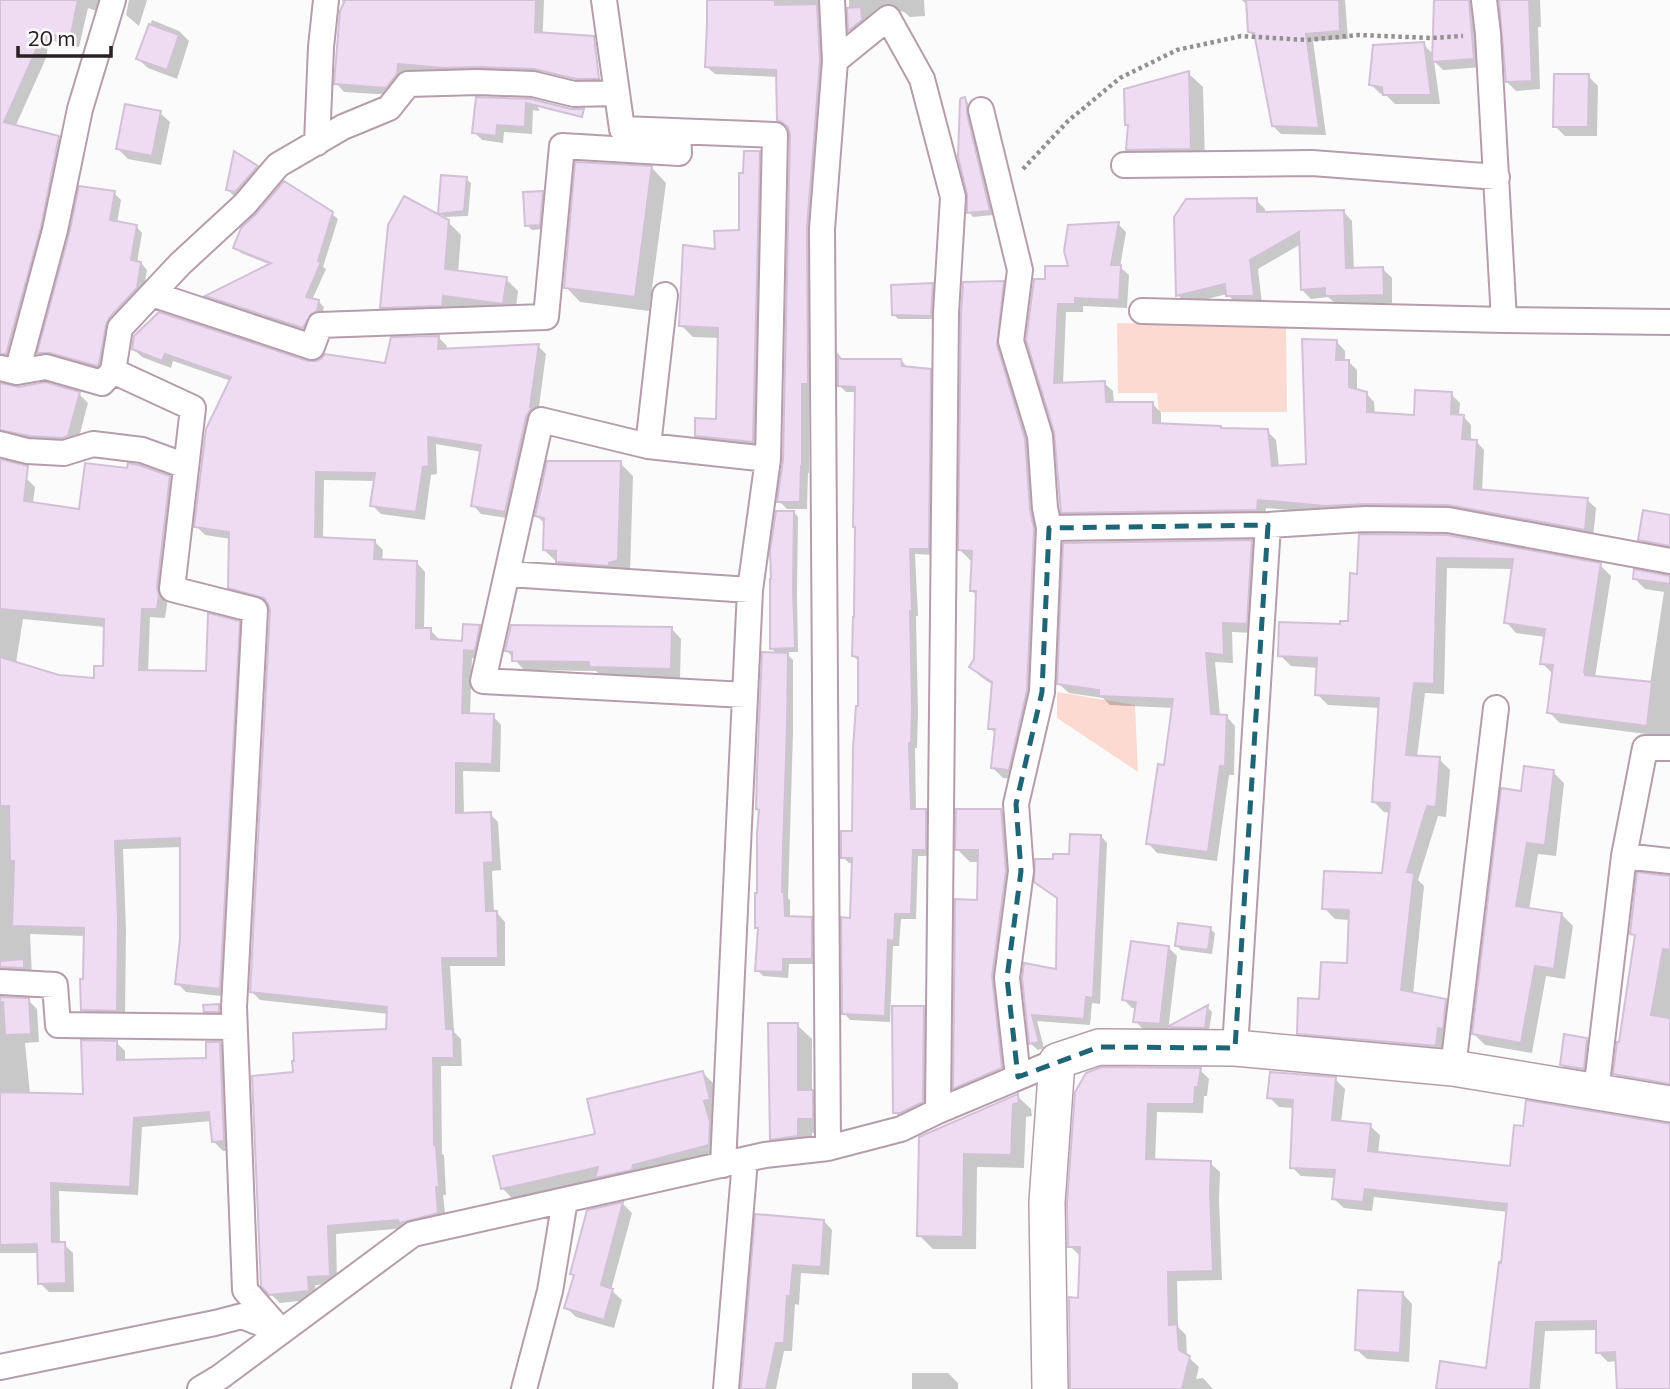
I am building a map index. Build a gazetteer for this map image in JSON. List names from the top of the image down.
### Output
{
  "scale_bar": "20 m"
}
